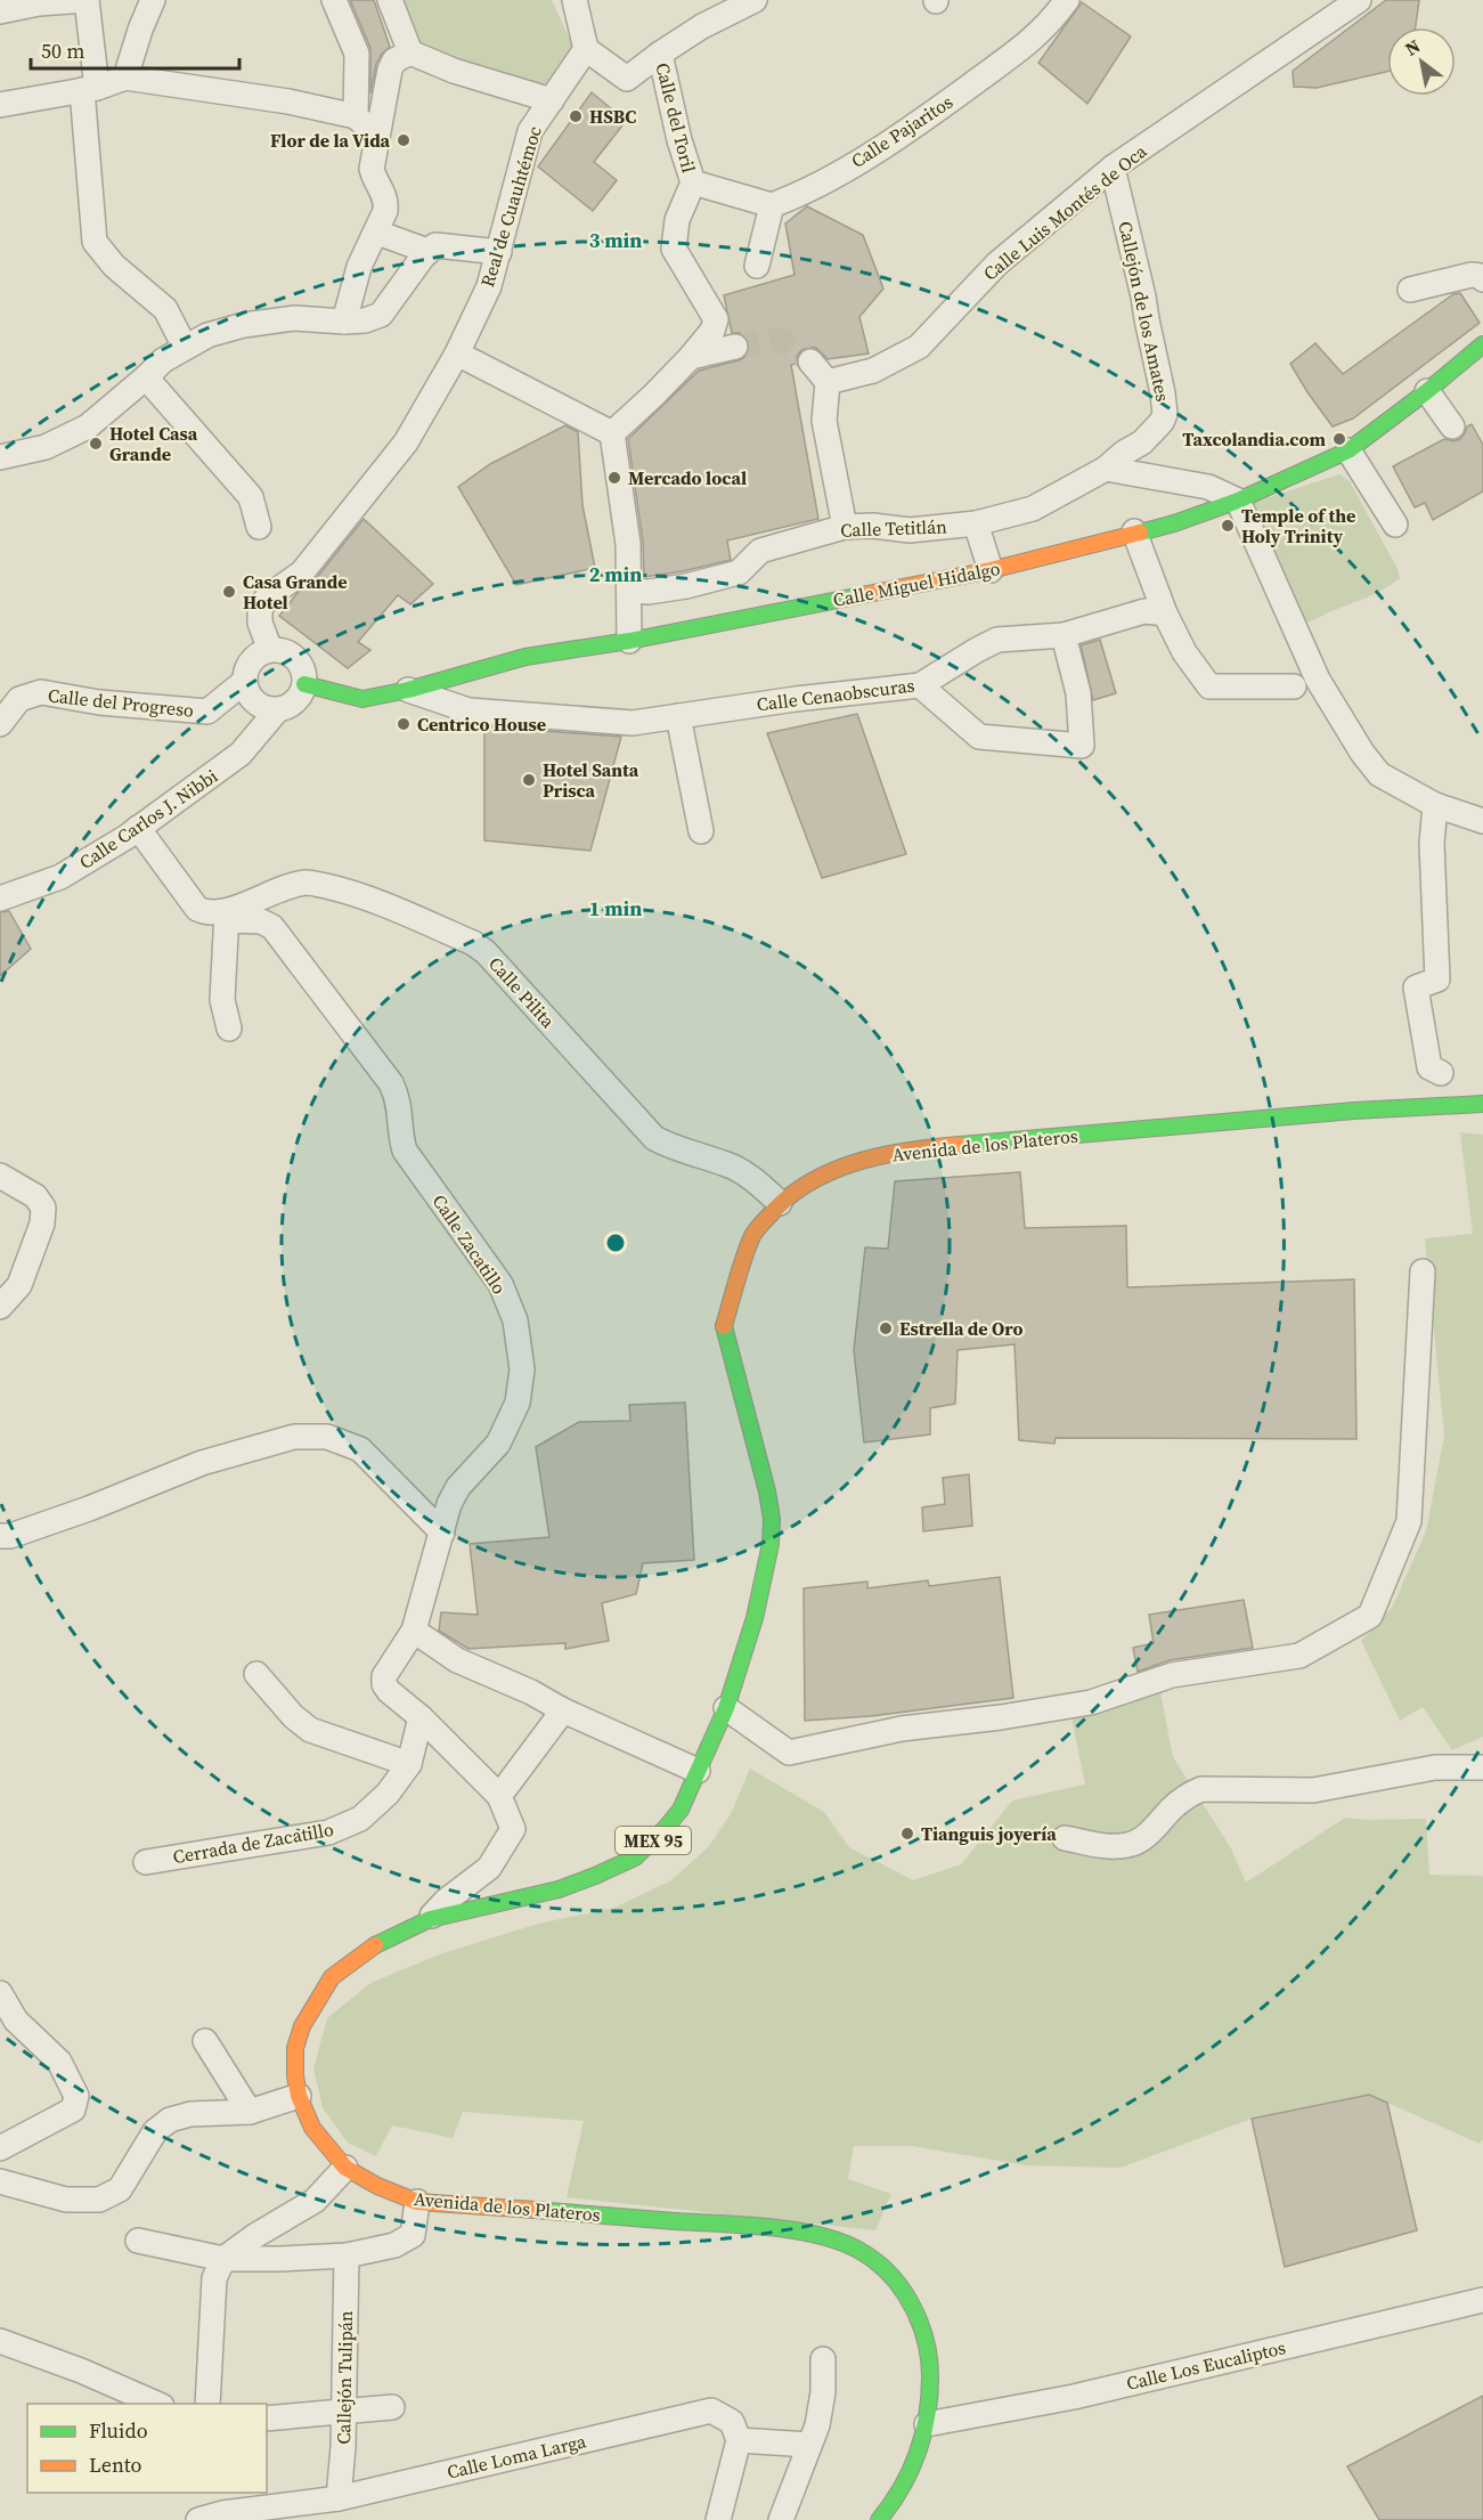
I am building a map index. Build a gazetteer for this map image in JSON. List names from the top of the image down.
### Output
{
  "streets": {
    "main road": ["Calle Miguel Hidalgo", "Avenida de los Plateros", "MEX 95"],
    "street": [
      "Calle del Toril",
      "Calle Pajaritos",
      "Real de Cuauhtémoc",
      "Calle Luis Montés de Oca",
      "Callejón de los Amates",
      "Calle Tetitlán",
      "Calle Cenaobscuras",
      "Calle del Progreso",
      "Calle Carlos J. Nibbi",
      "Calle Pilita",
      "Calle Zacatillo",
      "Cerrada de Zacatillo",
      "Calle Los Eucaliptos",
      "Callejón Tulipán",
      "Calle Loma Larga"
    ]
  },
  "crossings": [
    ["Calle del Toril", "Calle Pajaritos"],
    ["Real de Cuauhtémoc", "Calle Miguel Hidalgo"],
    ["Real de Cuauhtémoc", "Calle del Progreso"],
    ["Real de Cuauhtémoc", "Calle Carlos J. Nibbi"],
    ["Calle Luis Montés de Oca", "Callejón de los Amates"],
    ["Callejón de los Amates", "Calle Tetitlán"],
    ["Calle Miguel Hidalgo", "Calle Cenaobscuras"],
    ["Calle Miguel Hidalgo", "Calle del Progreso"],
    ["Calle Miguel Hidalgo", "Calle Carlos J. Nibbi"],
    ["Calle del Progreso", "Calle Carlos J. Nibbi"],
    ["Calle Pilita", "Avenida de los Plateros"],
    ["Calle Pilita", "Calle Zacatillo"],
    ["Avenida de los Plateros", "Calle Zacatillo"],
    ["Avenida de los Plateros", "Calle Los Eucaliptos"],
    ["Calle Zacatillo", "Cerrada de Zacatillo"],
    ["Callejón Tulipán", "Calle Loma Larga"]
  ],
  "places": [
    "HSBC",
    "Flor de la Vida",
    "Taxcolandia.com",
    "Hotel Casa Grande",
    "Mercado local",
    "Temple of the Holy Trinity",
    "Casa Grande Hotel",
    "Centrico House",
    "Hotel Santa Prisca",
    "Estrella de Oro",
    "Tianguis joyería"
  ],
  "legend": ["Fluido", "Lento"],
  "scale_bar": "50 m",
  "north": "top left",
  "rings": ["3 min", "2 min", "1 min"]
}
